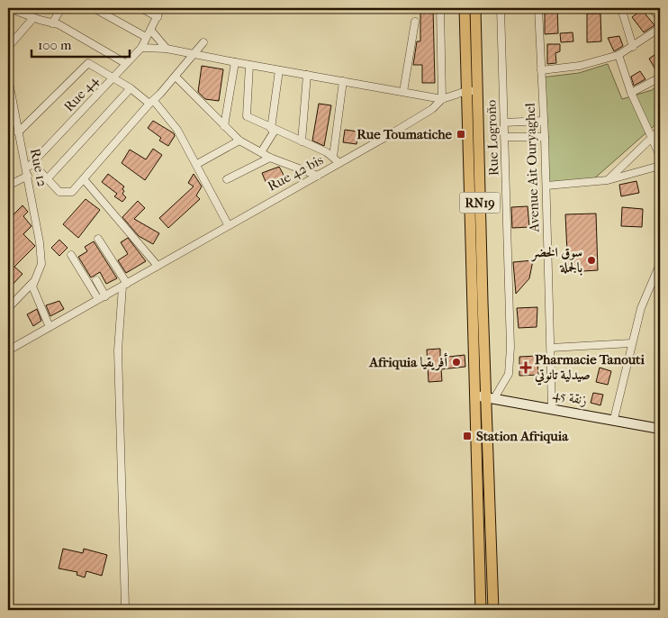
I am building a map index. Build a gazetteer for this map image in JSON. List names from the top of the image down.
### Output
{
  "streets": {
    "main road": ["RN19"],
    "street": [
      "Rue 44",
      "Rue Logroño",
      "Rue 12",
      "Avenue Ait Ouryaghel",
      "Rue 42 bis",
      "زنقة 45"
    ]
  },
  "crossings": [
    ["Rue 44", "Rue 12"],
    ["Rue Logroño", "RN19"],
    ["Rue Logroño", "زنقة 45"],
    ["Avenue Ait Ouryaghel", "زنقة 45"],
    ["Rue 42 bis", "RN19"],
    ["RN19", "زنقة 45"]
  ],
  "places": {
    "transit": ["Rue Toumatiche", "Station Afriquia"],
    "other": ["سوق الخضر بالجملة", "Afriquia أفريقيا"],
    "health": ["Pharmacie Tanouti صيدلية تانوتي"]
  },
  "scale_bar": "100 m"
}
